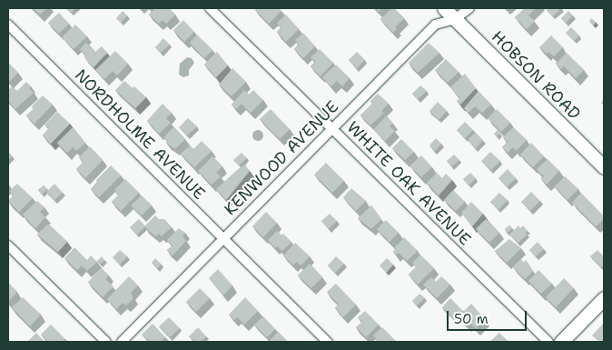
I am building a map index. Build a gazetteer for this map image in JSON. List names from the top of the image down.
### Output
{
  "streets": {
    "main road": ["HOBSON ROAD"],
    "street": ["NORDHOLME AVENUE", "KENWOOD AVENUE", "WHITE OAK AVENUE"]
  },
  "crossings": [
    ["HOBSON ROAD", "KENWOOD AVENUE"],
    ["NORDHOLME AVENUE", "KENWOOD AVENUE"],
    ["KENWOOD AVENUE", "WHITE OAK AVENUE"]
  ],
  "scale_bar": "50 m"
}
